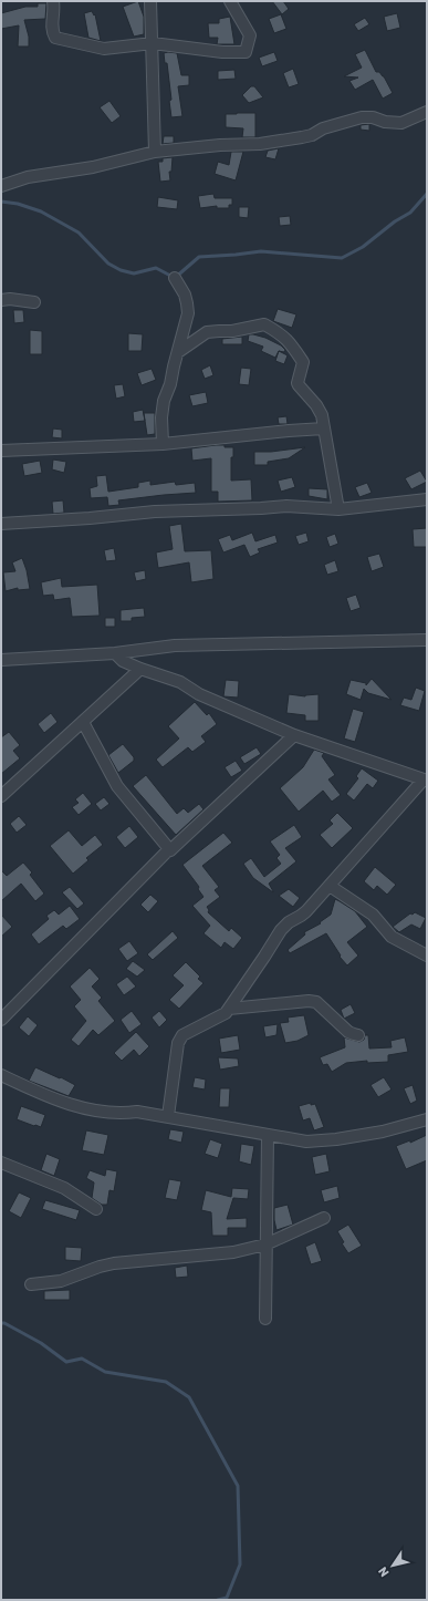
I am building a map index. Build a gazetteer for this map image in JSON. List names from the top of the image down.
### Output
{
  "north": "bottom left"
}
